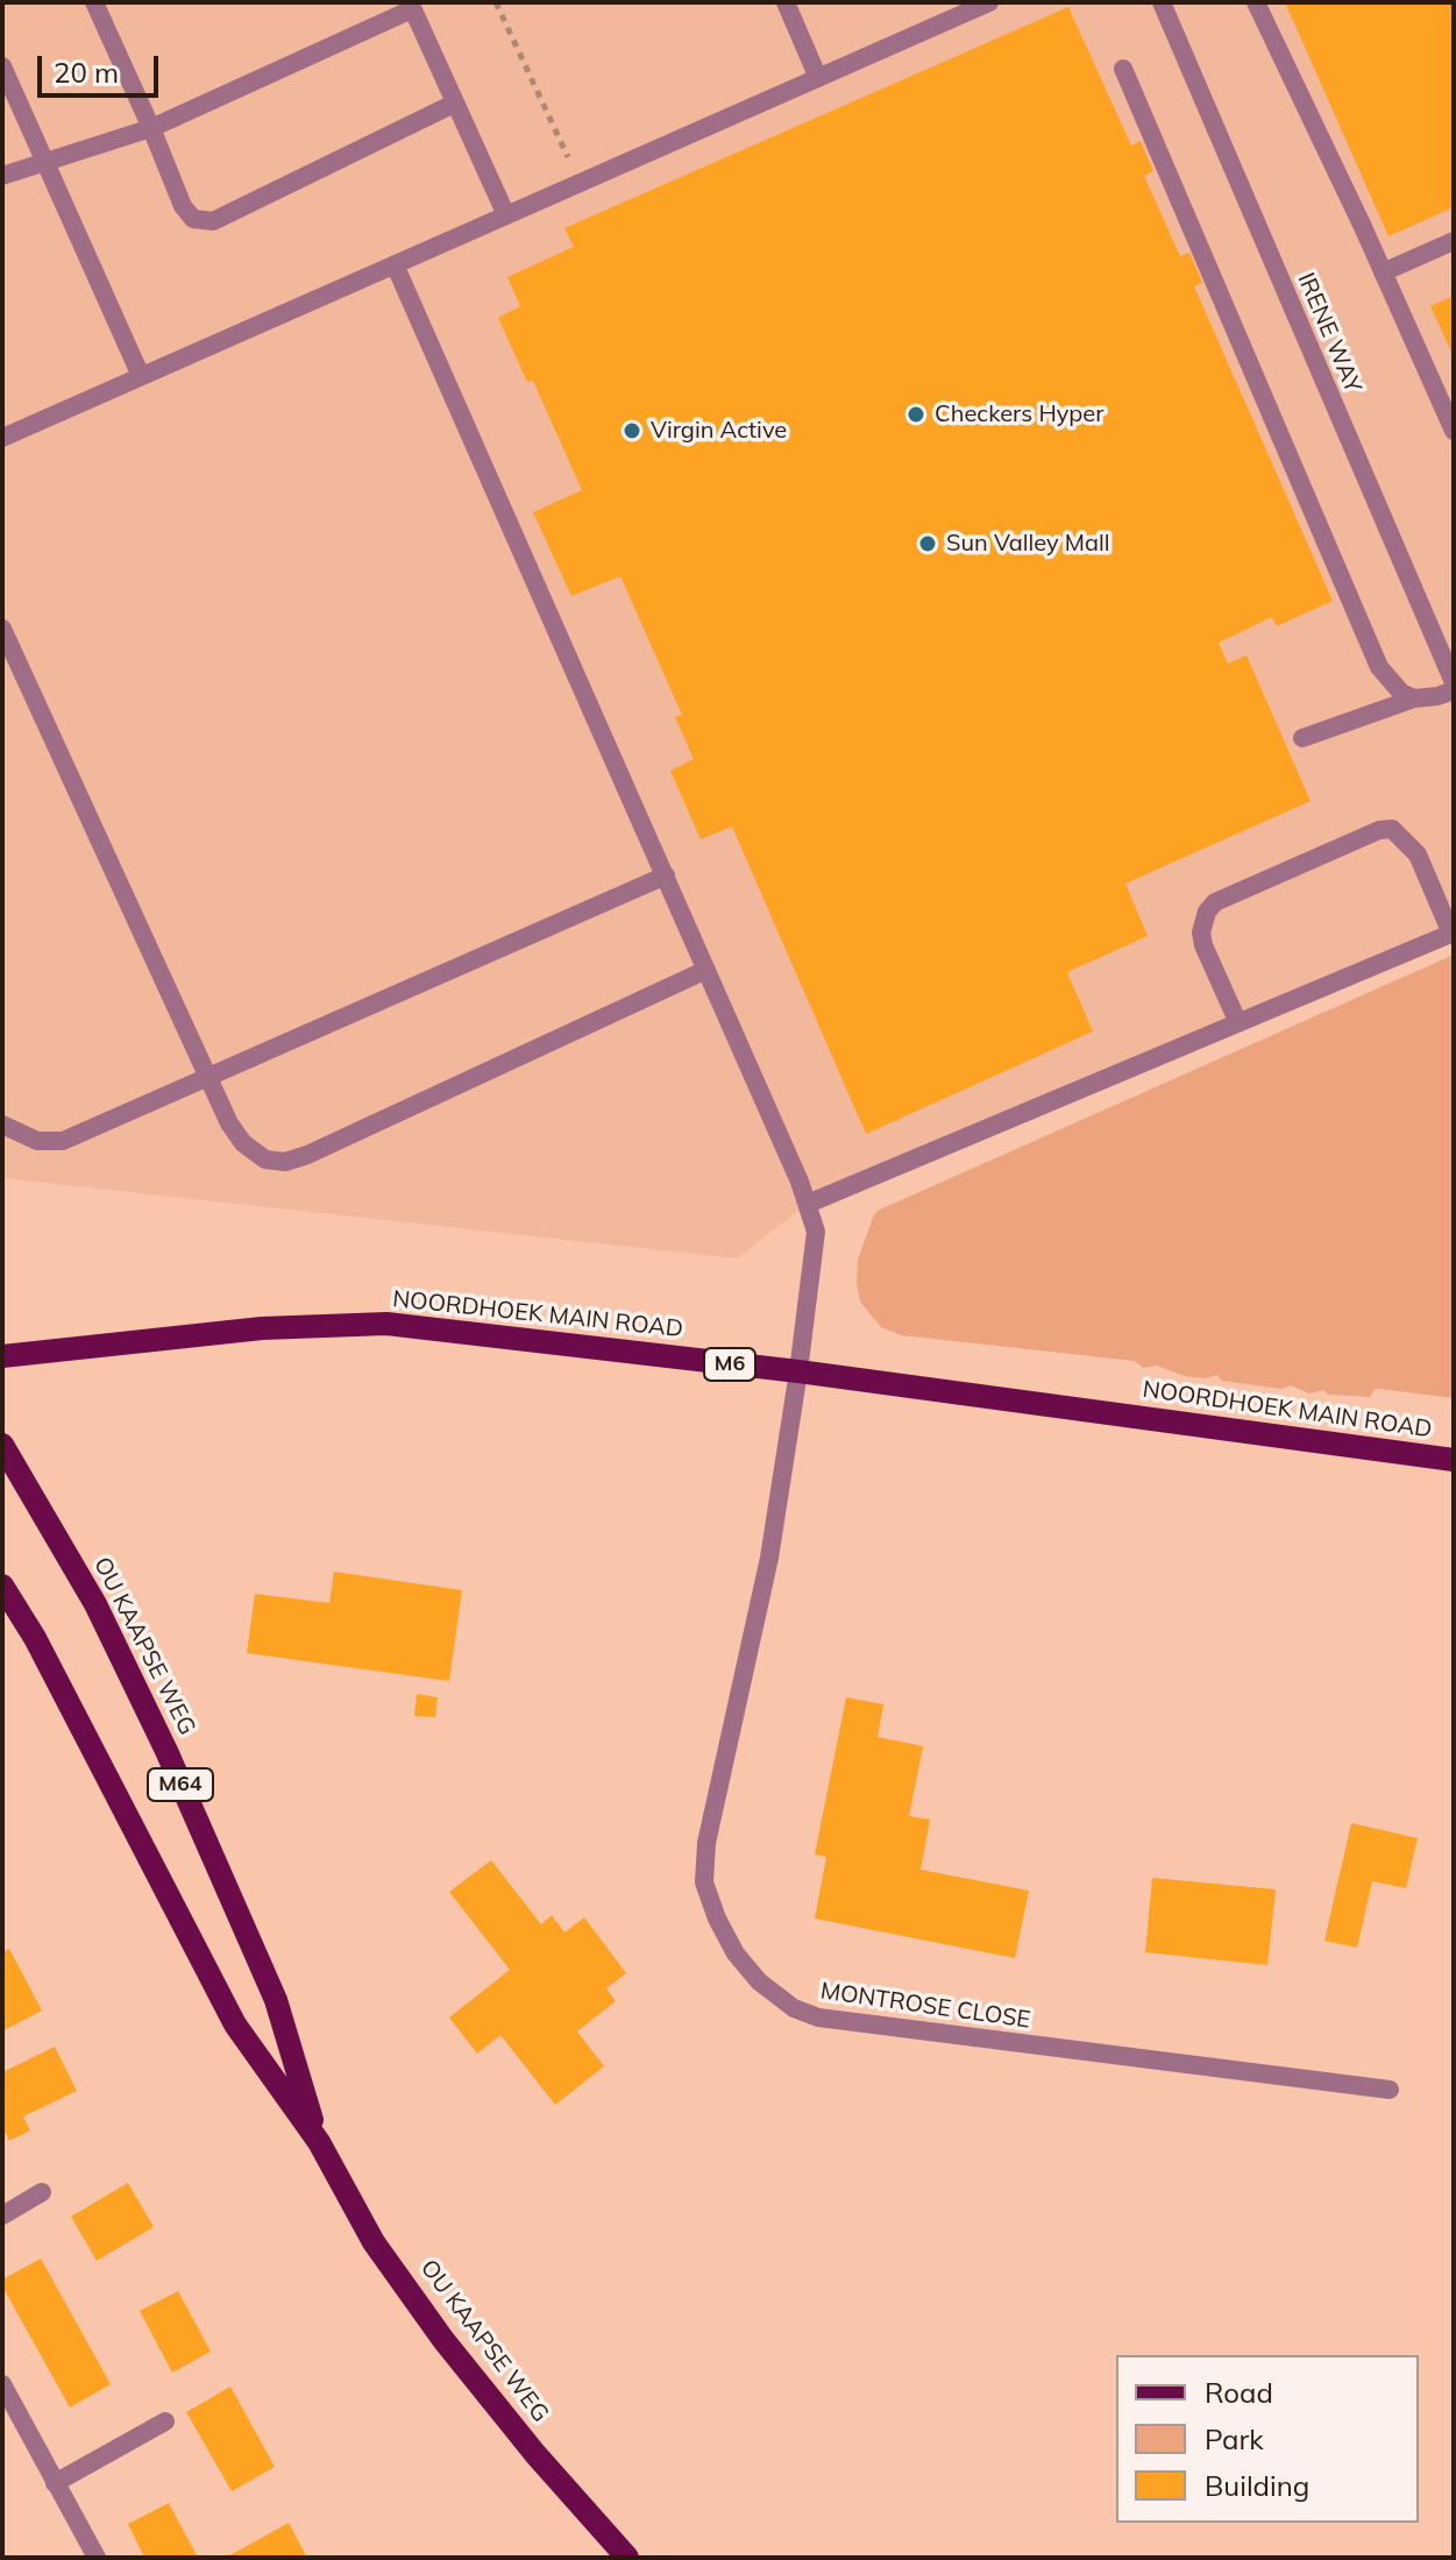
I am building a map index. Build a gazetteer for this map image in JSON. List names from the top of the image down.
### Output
{
  "streets": {
    "main road": [
      "NOORDHOEK MAIN ROAD",
      "M6",
      "OU KAAPSE WEG",
      "M64"
    ],
    "street": ["IRENE WAY", "MONTROSE CLOSE"]
  },
  "crossings": [
    ["NOORDHOEK MAIN ROAD", "MONTROSE CLOSE"]
  ],
  "places": ["Checkers Hyper", "Virgin Active", "Sun Valley Mall"],
  "legend": ["Road", "Park", "Building"],
  "scale_bar": "20 m"
}
